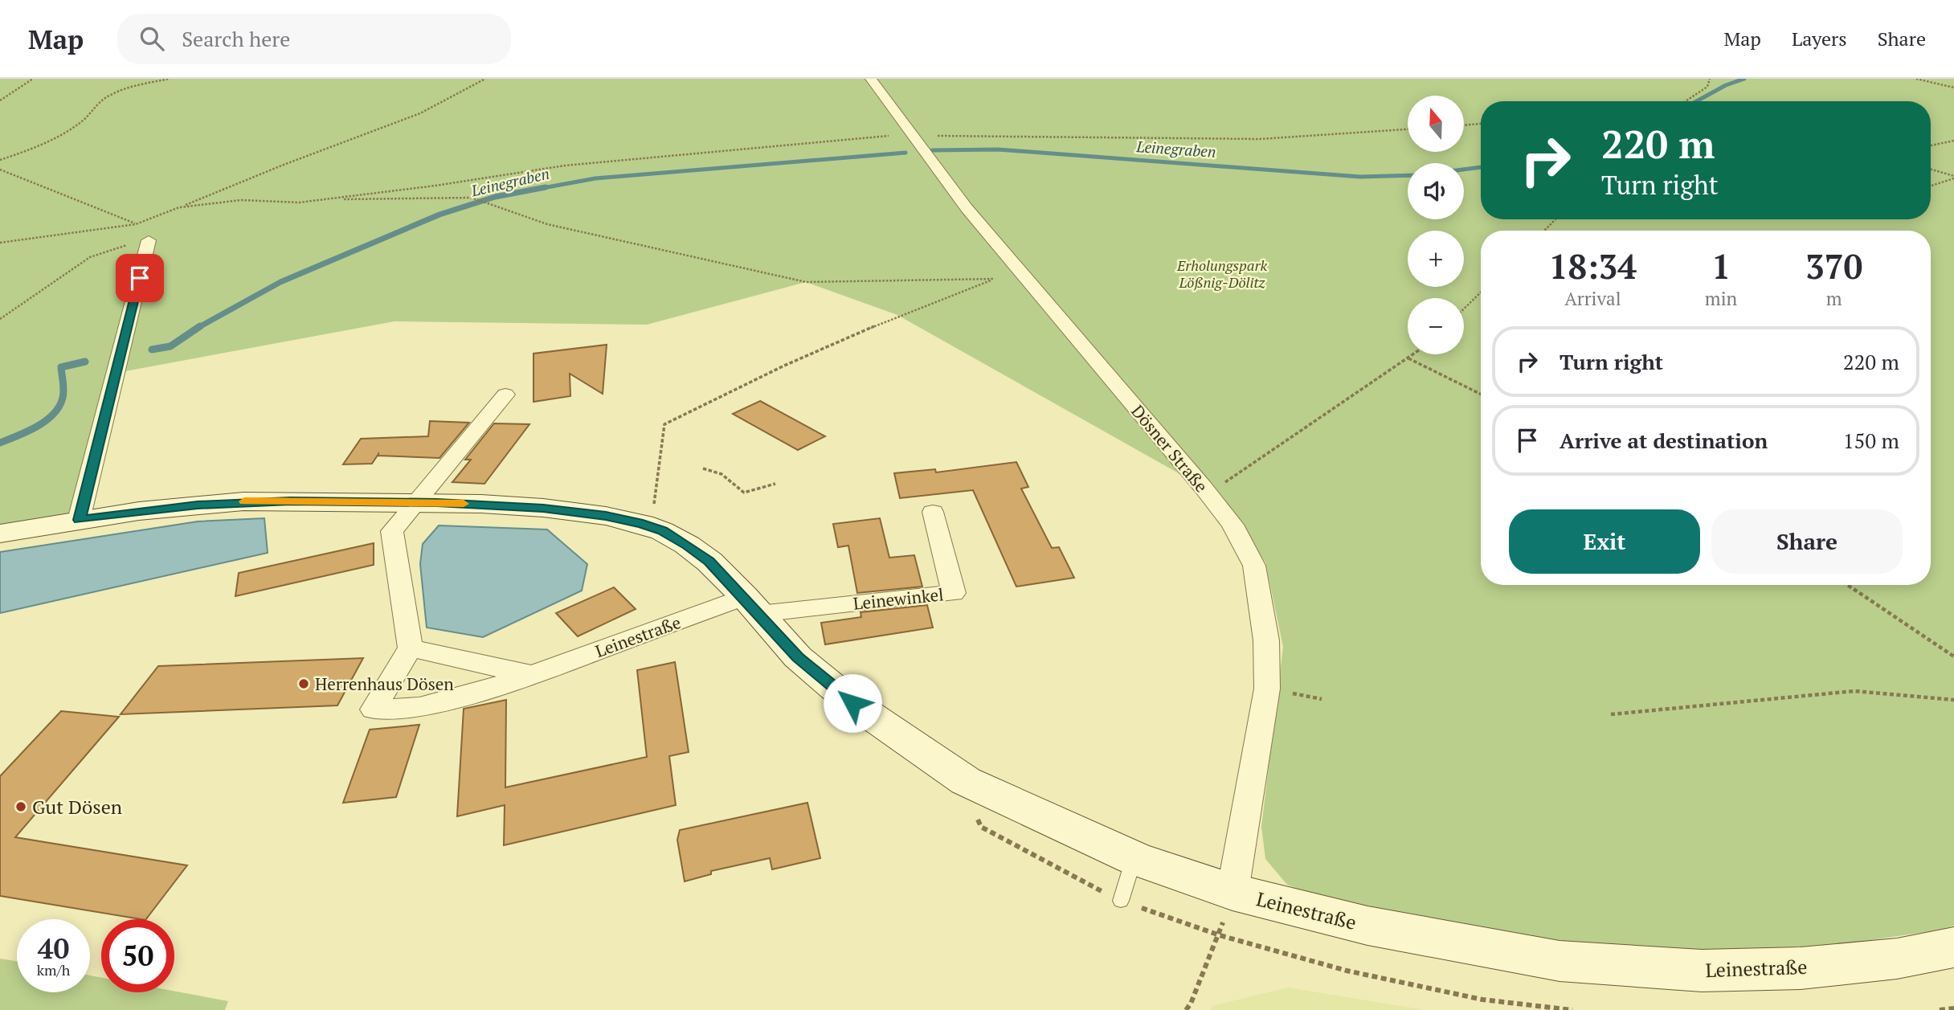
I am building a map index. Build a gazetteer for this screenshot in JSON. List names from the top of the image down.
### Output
{
  "streets": {
    "main road": ["Leinestraße"],
    "street": ["Dösner Straße", "Leinewinkel"]
  },
  "crossings": [
    ["Dösner Straße", "Leinestraße"],
    ["Leinewinkel", "Leinestraße"]
  ],
  "water": ["Leinegraben"],
  "parks": ["Erholungspark Lößnig-Dölitz"],
  "places": ["Herrenhaus Dösen", "Gut Dösen"],
  "north": "top",
  "page": {
    "header": "Map",
    "search": "Search here",
    "nav": ["Map", "Layers", "Share"],
    "map_buttons": ["+", "−"],
    "turn": ["220 m", "Turn right"],
    "eta": [
      "18:34",
      "Arrival",
      "1",
      "min",
      "370",
      "m"
    ],
    "list": [
      {
        "name": "Turn right",
        "value": "220 m"
      },
      {
        "name": "Arrive at destination",
        "value": "150 m"
      }
    ],
    "buttons": ["Exit", "Share"],
    "speed": "40 km/h",
    "limit": "50"
  }
}
